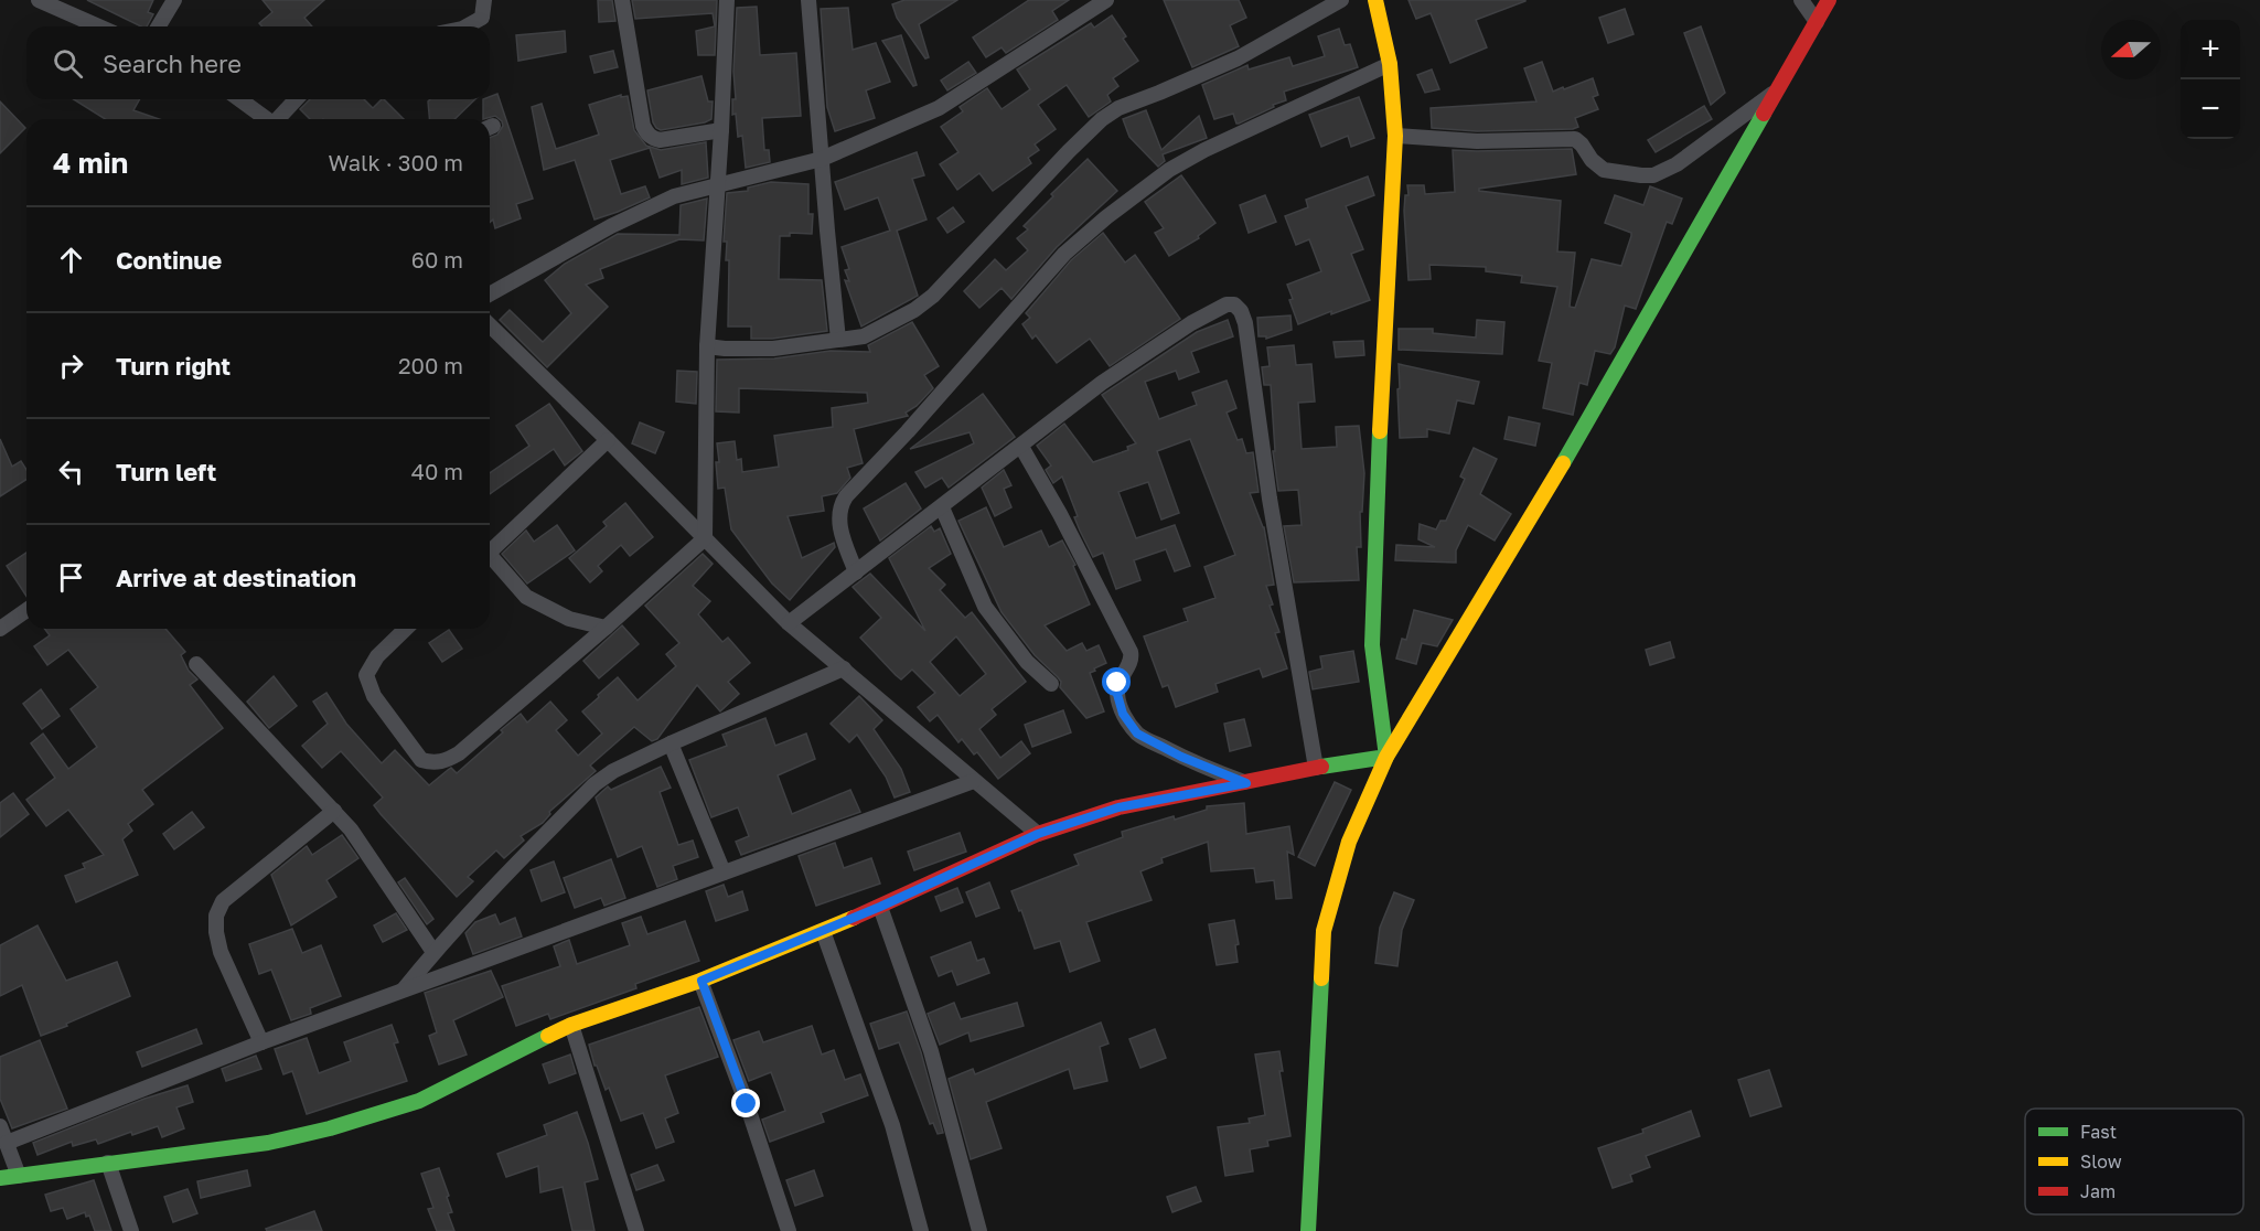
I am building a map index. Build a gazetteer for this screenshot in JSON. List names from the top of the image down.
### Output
{
  "legend": ["Fast", "Slow", "Jam"],
  "north": "left",
  "page": {
    "map_buttons": ["+", "−"],
    "search": "Search here",
    "heading": ["4 min", "Walk · 300 m"],
    "list": [
      ["Continue", "60 m"],
      ["Turn right", "200 m"],
      ["Turn left", "40 m"],
      "Arrive at destination"
    ]
  }
}
